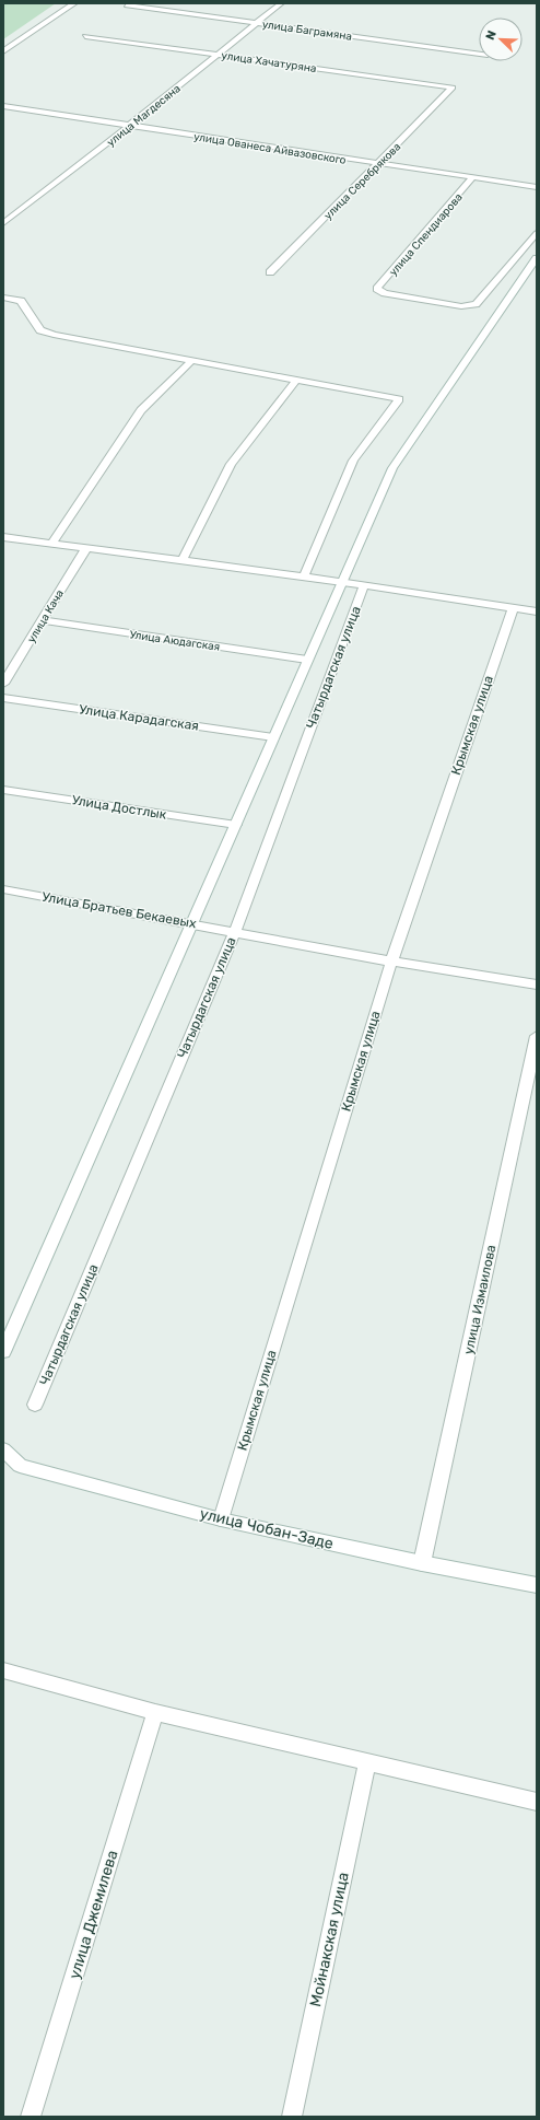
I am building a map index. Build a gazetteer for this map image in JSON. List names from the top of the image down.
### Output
{
  "streets": {
    "street": [
      "улица Баграмяна",
      "улица Хачатуряна",
      "улица Магдесяна",
      "улица Ованеса Айвазовского",
      "улица Серебрякова",
      "улица Спендиарова",
      "улица Кача",
      "Улица Аюдагская",
      "Чатырдагская улица",
      "Улица Карадагская",
      "Крымская улица",
      "Улица Достлык",
      "Улица Братьев Бекаевых",
      "улица Измаилова",
      "улица Чобан-Заде",
      "улица Джемилева",
      "Мойнакская улица"
    ]
  },
  "crossings": [
    ["улица Баграмяна", "улица Магдесяна"],
    ["улица Хачатуряна", "улица Магдесяна"],
    ["улица Хачатуряна", "улица Серебрякова"],
    ["улица Магдесяна", "улица Ованеса Айвазовского"],
    ["улица Ованеса Айвазовского", "улица Серебрякова"],
    ["улица Ованеса Айвазовского", "улица Спендиарова"],
    ["улица Кача", "Улица Аюдагская"],
    ["Чатырдагская улица", "Улица Братьев Бекаевых"],
    ["Крымская улица", "Улица Братьев Бекаевых"],
    ["Крымская улица", "улица Чобан-Заде"],
    ["улица Измаилова", "улица Чобан-Заде"]
  ],
  "north": "top left"
}
